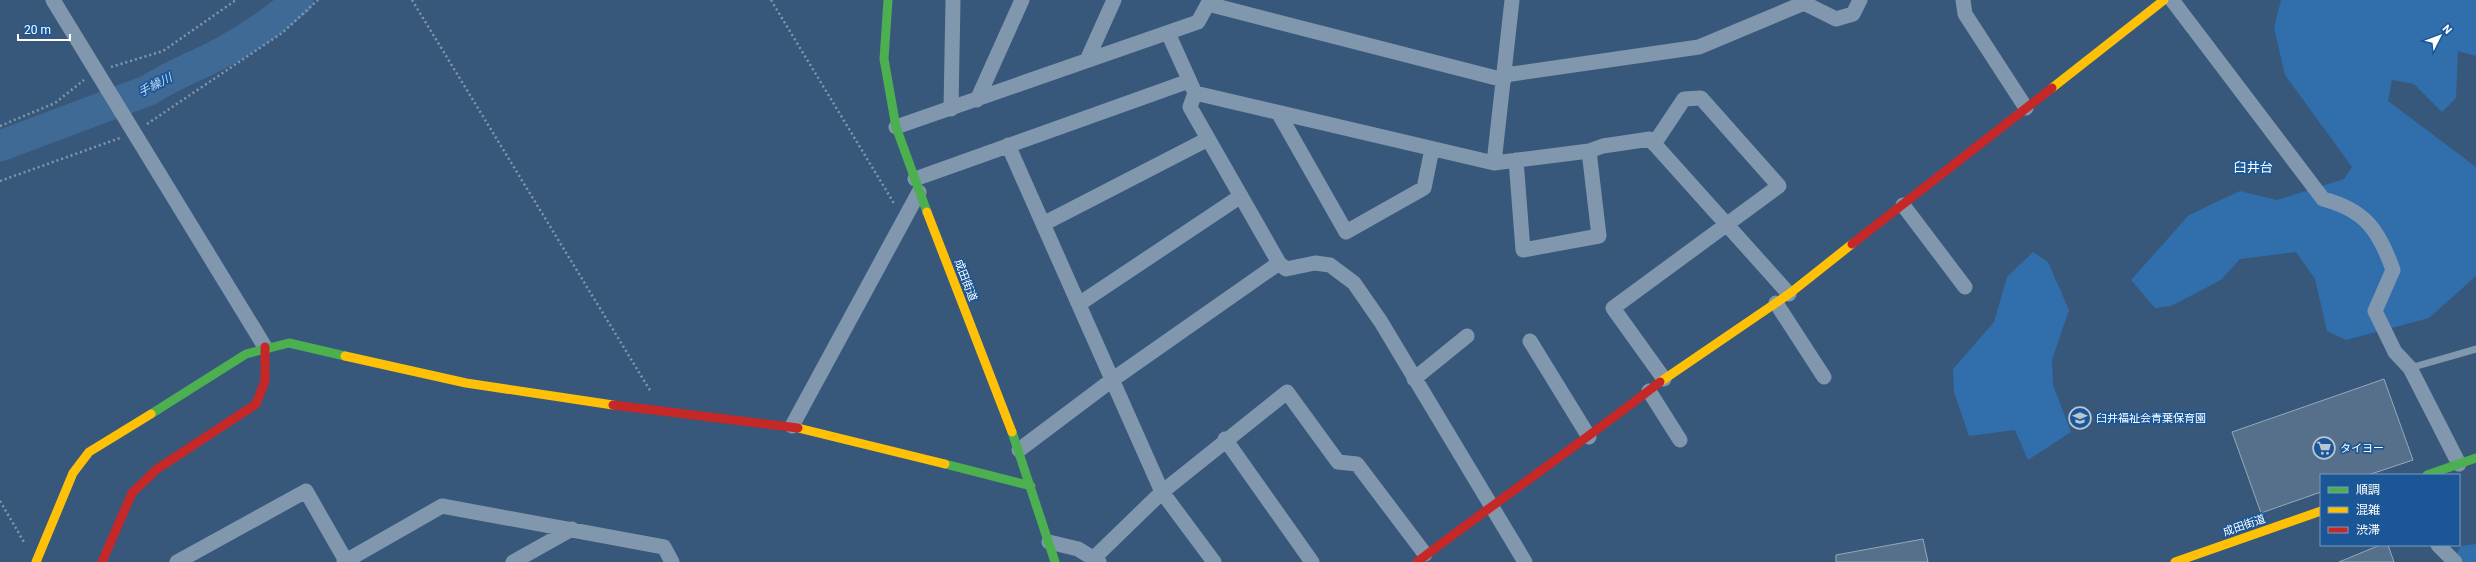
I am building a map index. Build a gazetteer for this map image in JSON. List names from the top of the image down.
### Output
{
  "streets": {
    "main road": ["成田街道"]
  },
  "districts": ["臼井台"],
  "water": ["手繰川"],
  "places": {
    "school or university": ["臼井福祉会青葉保育園"],
    "supermarket": ["タイヨー"]
  },
  "legend": ["順調", "混雑", "渋滞"],
  "scale_bar": "20 m",
  "north": "top right"
}
